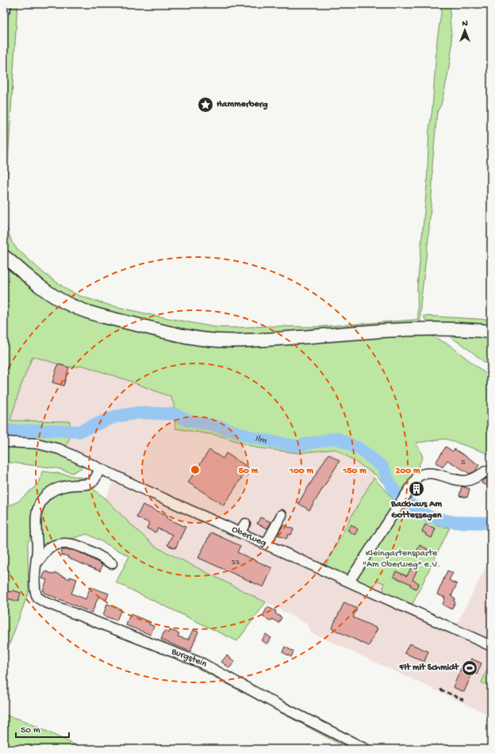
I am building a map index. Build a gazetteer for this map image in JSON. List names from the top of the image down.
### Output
{
  "streets": {
    "street": ["Oberweg", "Burgstein"]
  },
  "crossings": [
    ["Oberweg", "Burgstein"]
  ],
  "water": ["Ilm"],
  "parks": ["Kleingartensparte \"Am Oberweg\" e.V."],
  "places": {
    "place": ["Hammerberg"],
    "building": ["Backhaus Am Gottessegen"],
    "sports": ["Fit mit Schmidt"]
  },
  "house_numbers": ["5", "33"],
  "scale_bar": "50 m",
  "north": "top",
  "rings": [
    "50 m",
    "100 m",
    "150 m",
    "200 m"
  ]
}
